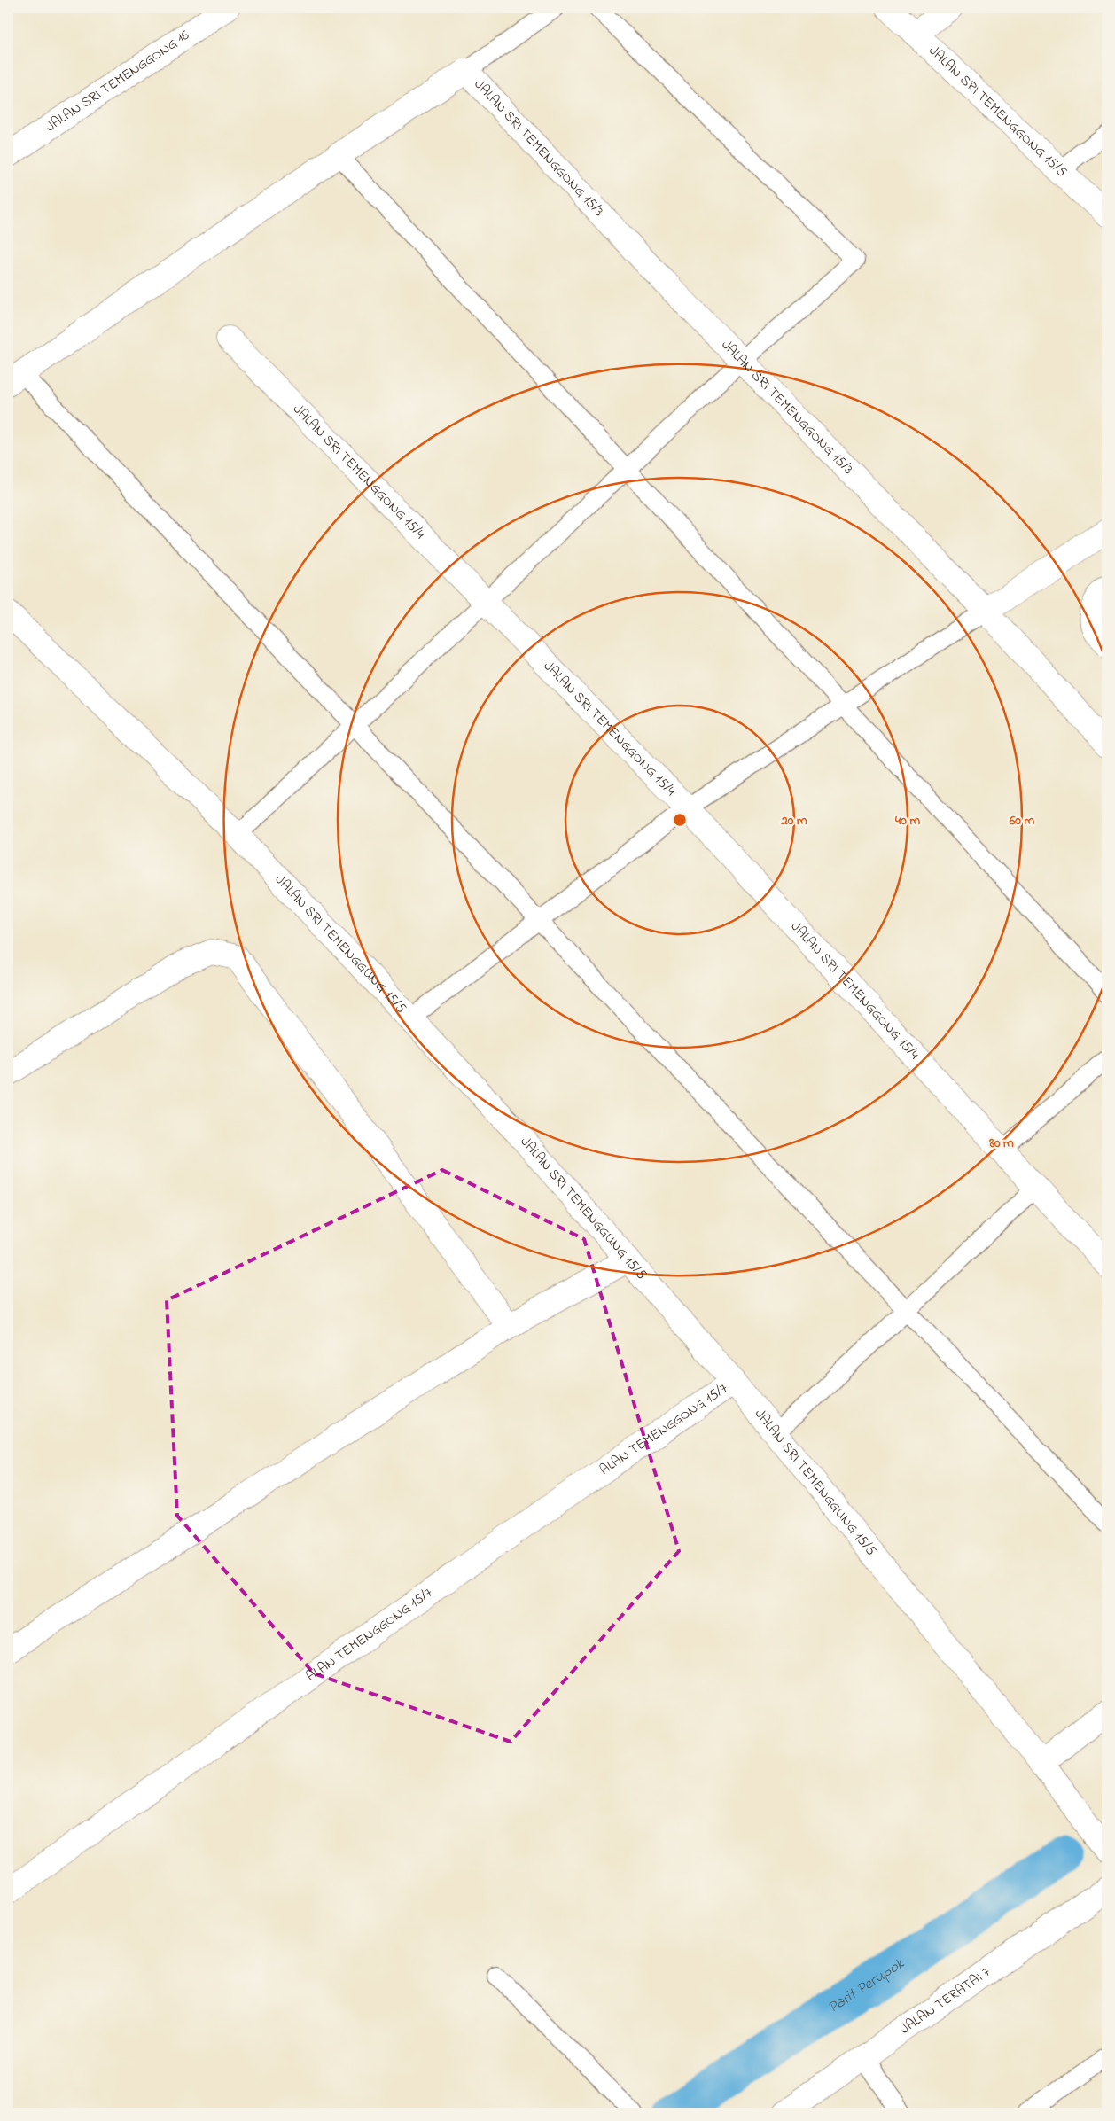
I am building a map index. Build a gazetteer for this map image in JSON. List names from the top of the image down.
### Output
{
  "streets": {
    "street": [
      "JALAN SRI TEMENGGONG 16",
      "JALAN SRI TEMENGGONG 15/5",
      "JALAN SRI TEMENGGONG 15/3",
      "JALAN SRI TEMENGGONG 15/4",
      "JALAN SRI TEMENGGUNG 15/5",
      "ALAN TEMENGGONG 15/7",
      "JALAN TERATAI 7"
    ]
  },
  "crossings": [
    ["JALAN SRI TEMENGGUNG 15/5", "ALAN TEMENGGONG 15/7"]
  ],
  "water": ["Parit Perupok"],
  "rings": [
    "20 m",
    "40 m",
    "60 m",
    "80 m"
  ]
}
